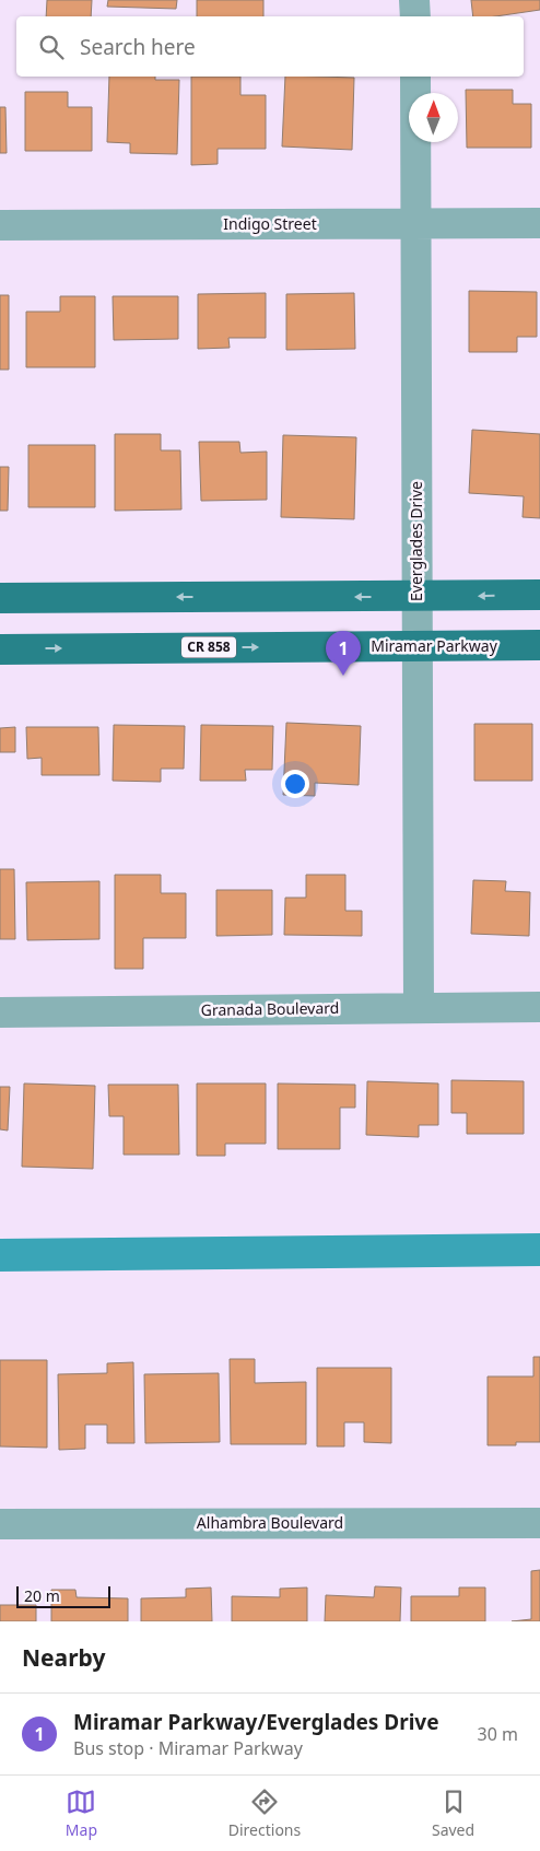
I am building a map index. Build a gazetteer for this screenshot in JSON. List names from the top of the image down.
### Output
{
  "streets": {
    "main road": ["Miramar Parkway", "CR 858"],
    "street": [
      "Indigo Street",
      "Everglades Drive",
      "Granada Boulevard",
      "Alhambra Boulevard"
    ]
  },
  "crossings": [
    ["Indigo Street", "Everglades Drive"],
    ["Everglades Drive", "Miramar Parkway"],
    ["Everglades Drive", "Granada Boulevard"]
  ],
  "scale_bar": "20 m",
  "north": "top",
  "page": {
    "search": "Search here",
    "pins": "1",
    "scale": "20 m",
    "heading": "Nearby",
    "list": [
      {
        "mark": "1",
        "name": "Miramar Parkway/Everglades Drive",
        "note": "Bus stop · Miramar Parkway",
        "value": "30 m"
      }
    ],
    "nav": ["Map", "Directions", "Saved"]
  }
}
